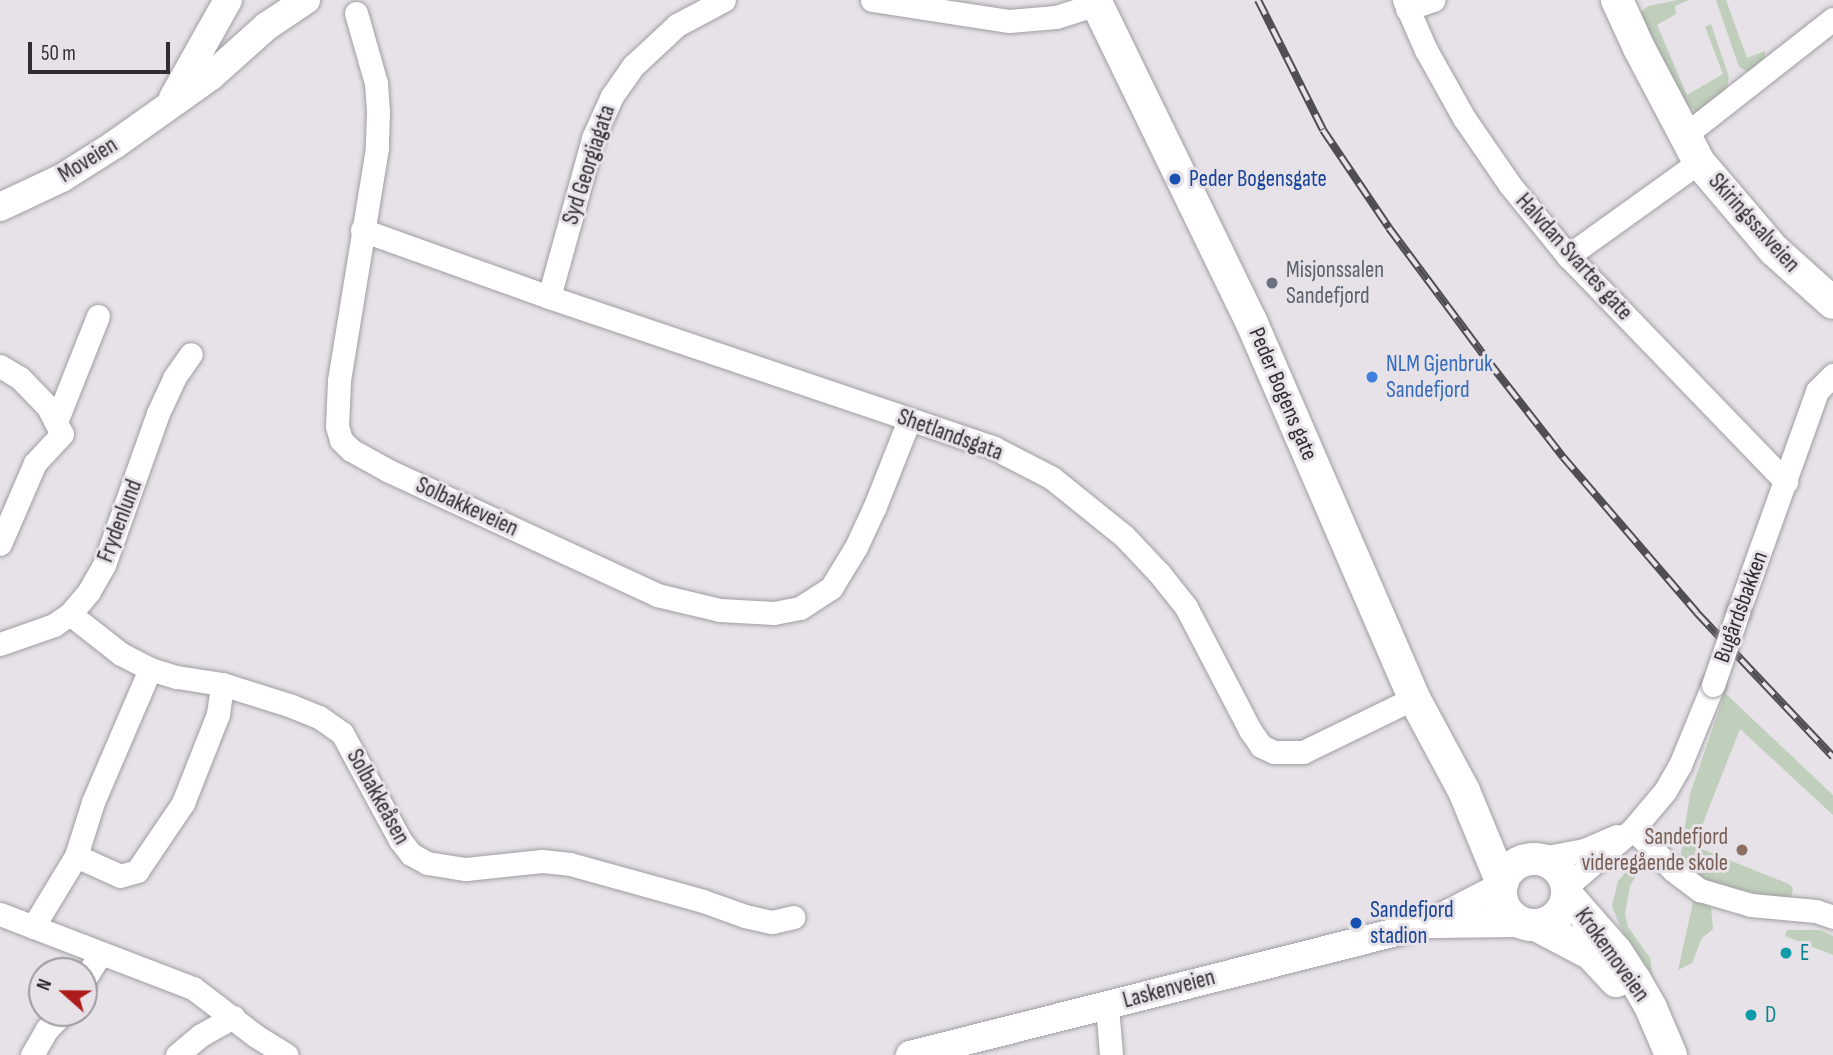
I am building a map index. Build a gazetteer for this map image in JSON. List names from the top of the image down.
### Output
{
  "streets": {
    "main road": ["Skiringssalveien", "Peder Bogens gate", "Krokemoveien"],
    "street": [
      "Moveien",
      "Syd Georgiagata",
      "Halvdan Svartes gate",
      "Shetlandsgata",
      "Solbakkeveien",
      "Frydenlund",
      "Bugårdsbakken",
      "Solbakkeåsen",
      "Laskenveien"
    ]
  },
  "crossings": [
    ["Syd Georgiagata", "Shetlandsgata"],
    ["Halvdan Svartes gate", "Bugårdsbakken"],
    ["Peder Bogens gate", "Shetlandsgata"],
    ["Peder Bogens gate", "Bugårdsbakken"],
    ["Peder Bogens gate", "Krokemoveien"],
    ["Peder Bogens gate", "Laskenveien"],
    ["Shetlandsgata", "Solbakkeveien"],
    ["Frydenlund", "Solbakkeåsen"],
    ["Bugårdsbakken", "Krokemoveien"],
    ["Bugårdsbakken", "Laskenveien"],
    ["Krokemoveien", "Laskenveien"]
  ],
  "places": [
    "Peder Bogensgate",
    "Misjonssalen Sandefjord",
    "NLM Gjenbruk Sandefjord",
    "Sandefjord videregående skole",
    "Sandefjord stadion",
    "E",
    "D"
  ],
  "scale_bar": "50 m",
  "north": "left"
}
